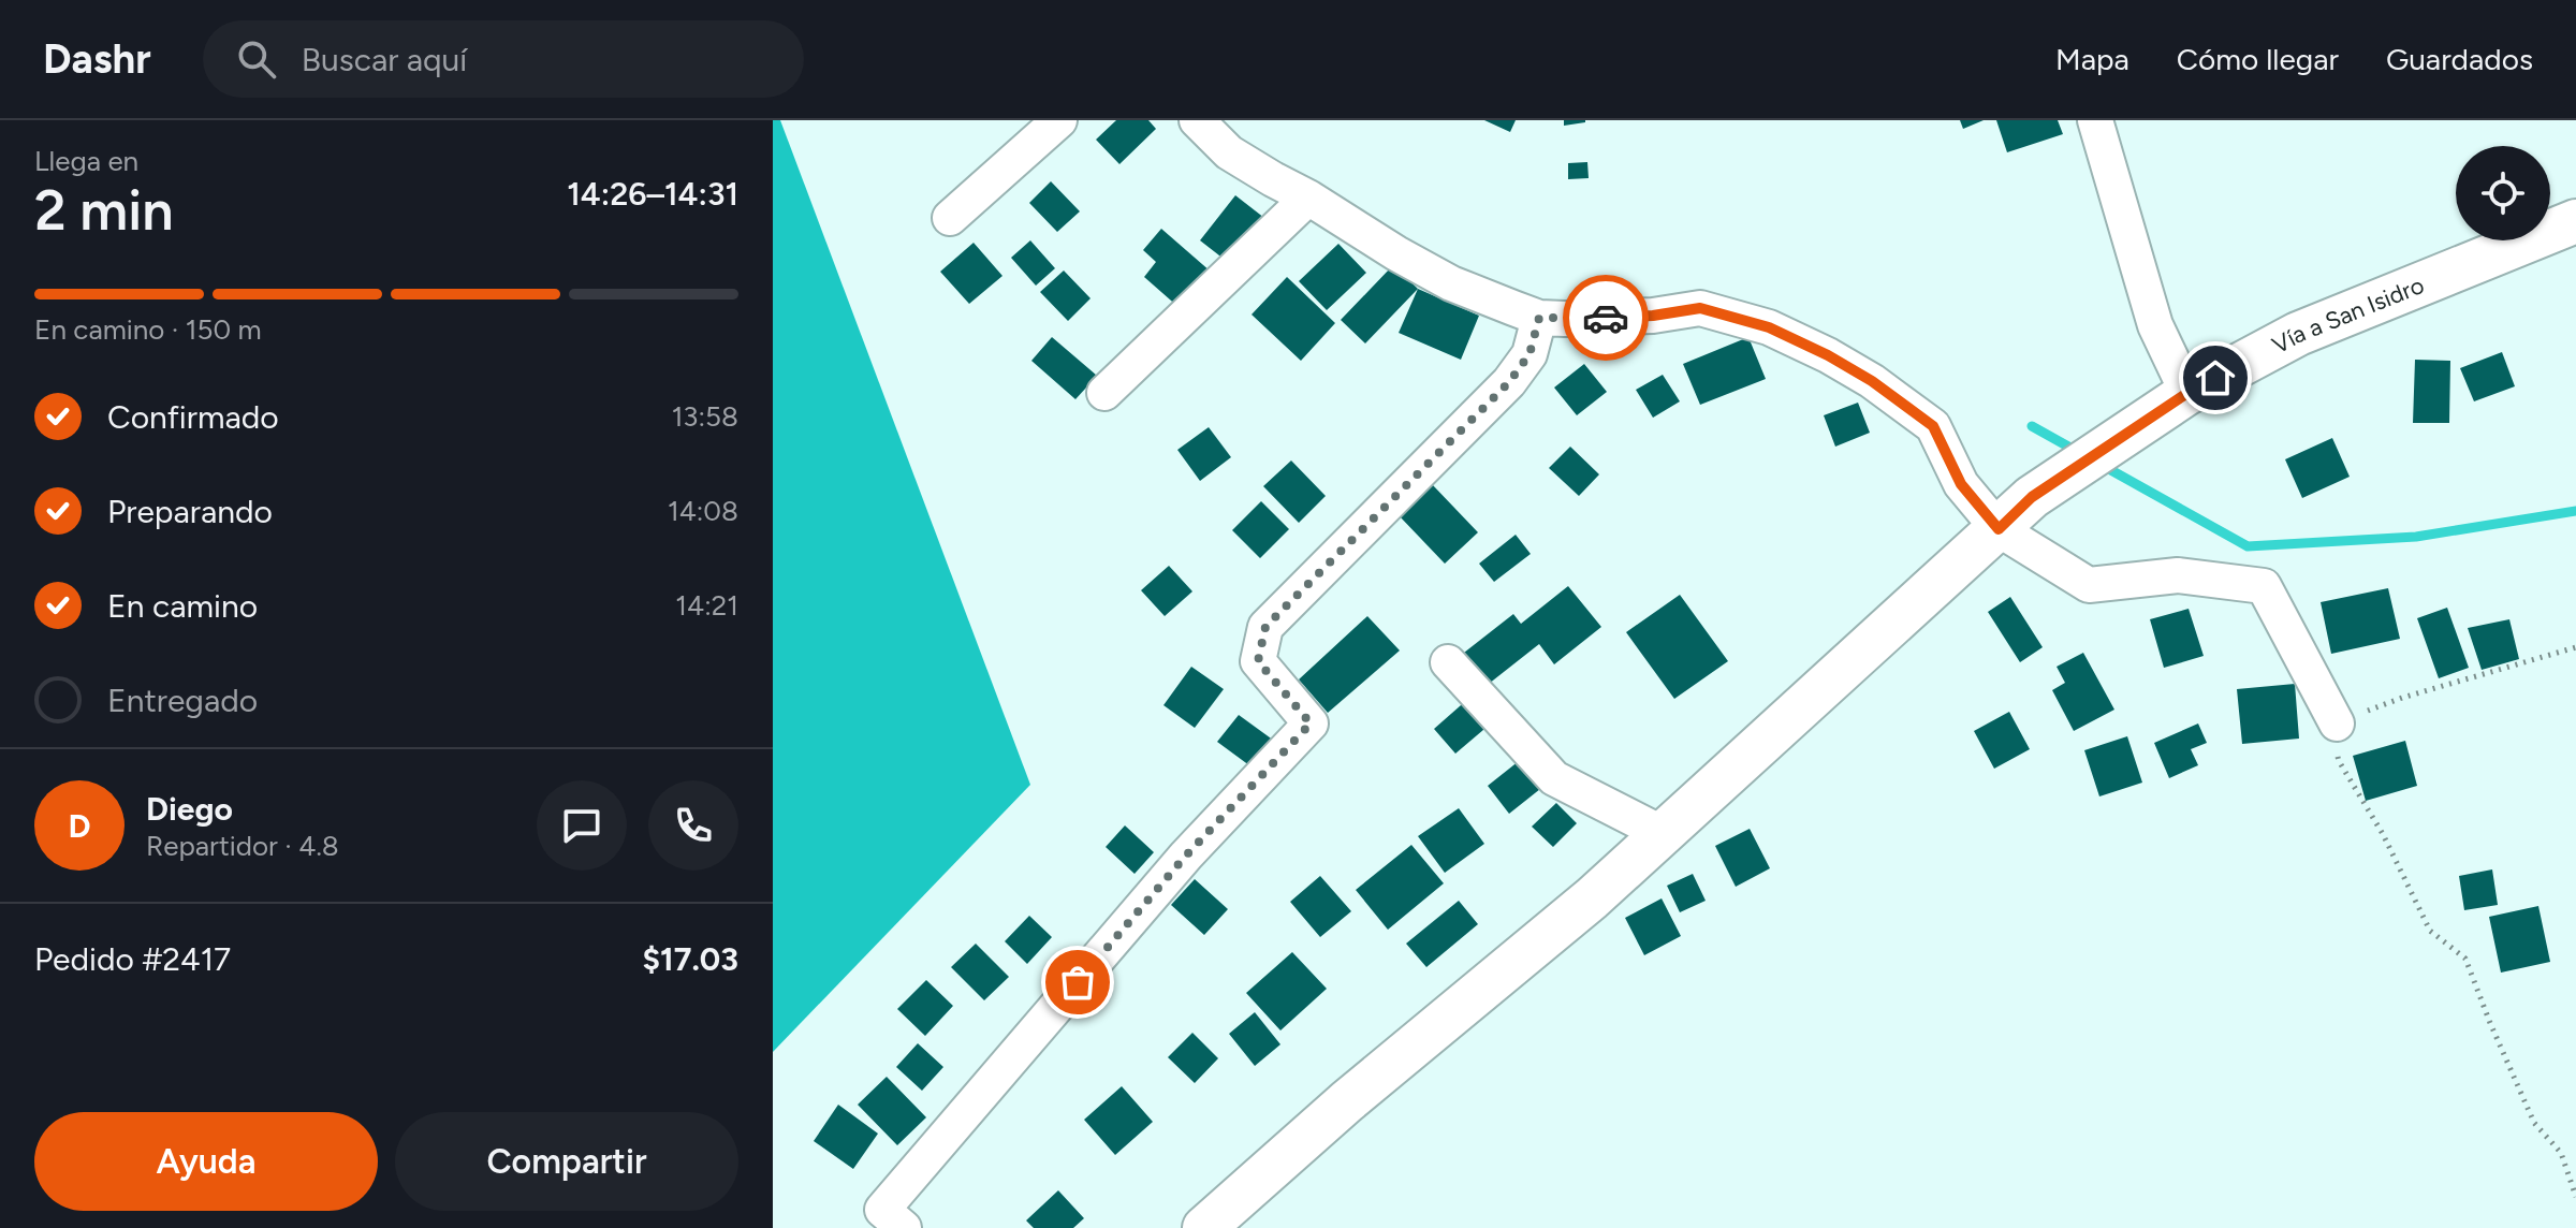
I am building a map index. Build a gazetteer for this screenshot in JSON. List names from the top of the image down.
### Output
{
  "streets": {
    "street": ["Vía a San Isidro"]
  },
  "page": {
    "header": "Dashr",
    "search": "Buscar aquí",
    "nav": ["Mapa", "Cómo llegar", "Guardados"],
    "heading": ["2 min", "Llega en", "14:26–14:31"],
    "panel": [
      "Diego",
      "Repartidor · 4.8",
      "Pedido #2417",
      "$17.03"
    ],
    "bar": "En camino · 150 m",
    "list": [
      ["Confirmado", "13:58"],
      ["Preparando", "14:08"],
      ["En camino", "14:21"],
      "Entregado"
    ],
    "round": "D",
    "buttons": ["Ayuda", "Compartir"]
  }
}
